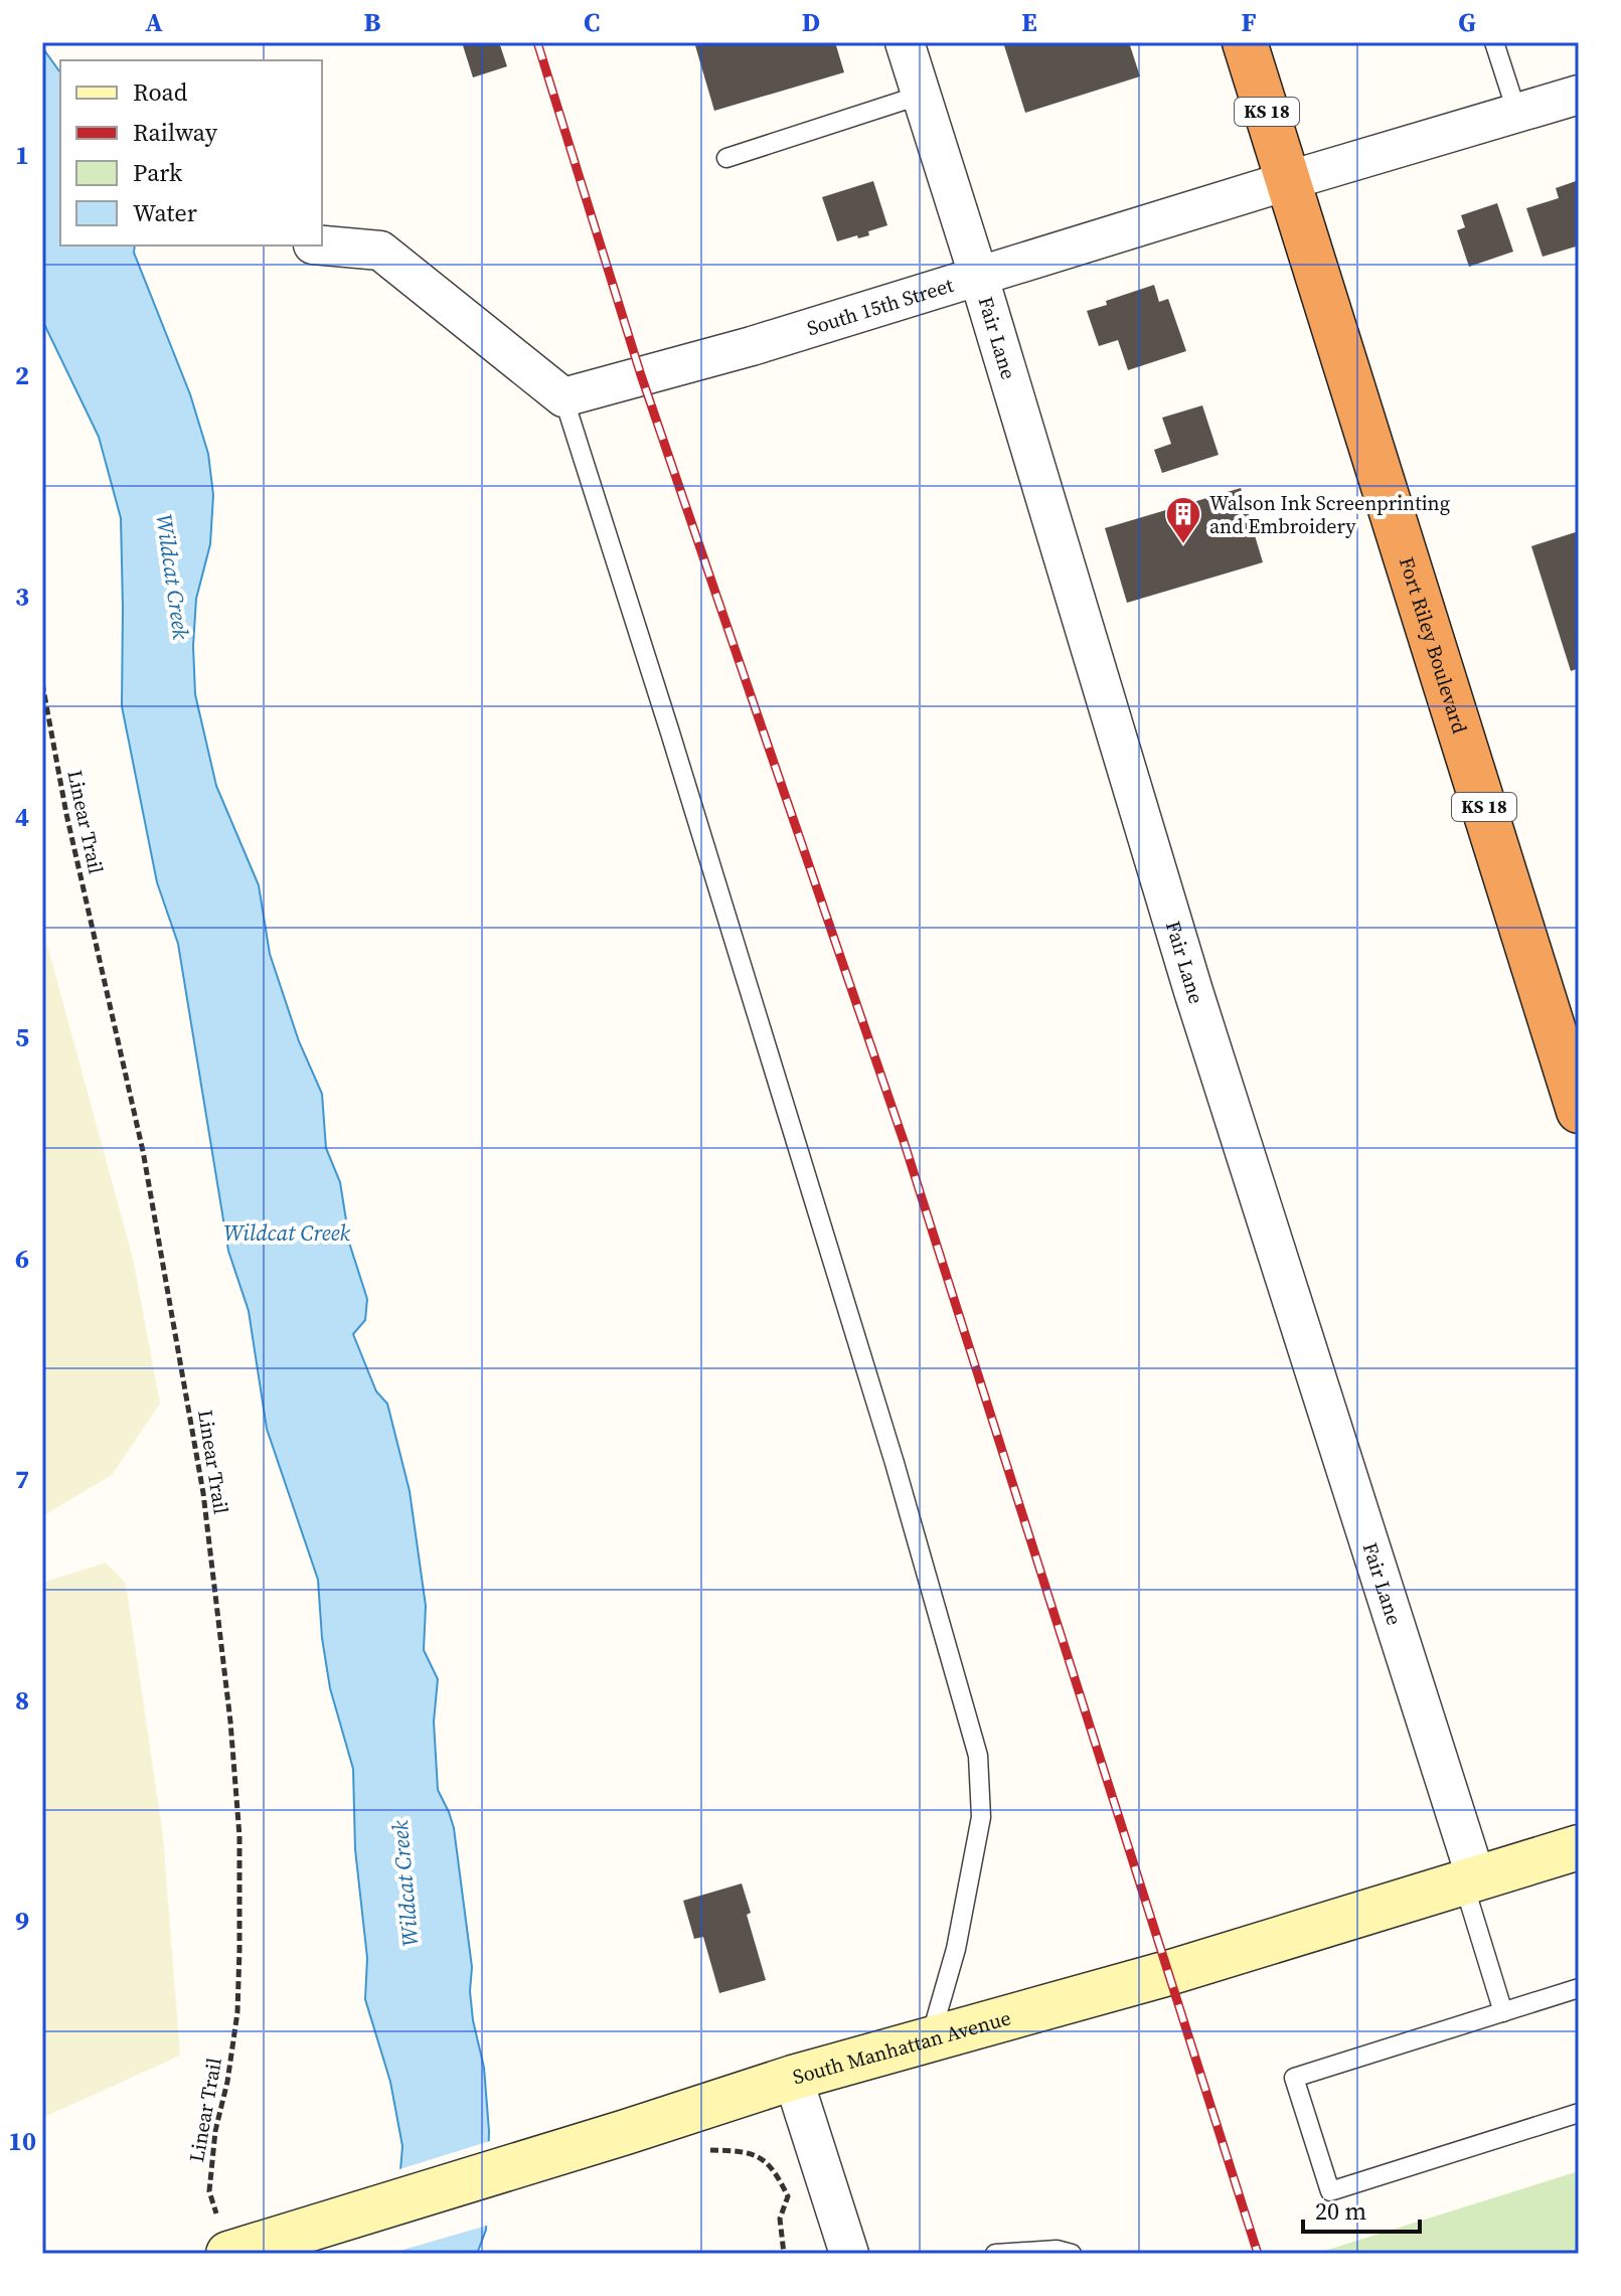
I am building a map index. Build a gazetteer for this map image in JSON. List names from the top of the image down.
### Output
{
  "streets": {
    "highway": ["KS 18", "Fort Riley Boulevard"],
    "street": ["South 15th Street", "Fair Lane", "South Manhattan Avenue"],
    "path": ["Linear Trail"]
  },
  "crossings": [
    ["South 15th Street", "Fair Lane"],
    ["South 15th Street", "Fort Riley Boulevard"],
    ["Fair Lane", "South Manhattan Avenue"],
    ["Linear Trail", "South Manhattan Avenue"]
  ],
  "water": ["Wildcat Creek"],
  "places": {
    "building": ["Walson Ink Screenprinting and Embroidery"]
  },
  "legend": [
    "Road",
    "Railway",
    "Park",
    "Water"
  ],
  "scale_bar": "20 m",
  "grid": {
    "columns": [
      "A",
      "B",
      "C",
      "D",
      "E",
      "F",
      "G"
    ],
    "rows": [
      "1",
      "2",
      "3",
      "4",
      "5",
      "6",
      "7",
      "8",
      "9",
      "10"
    ]
  }
}
